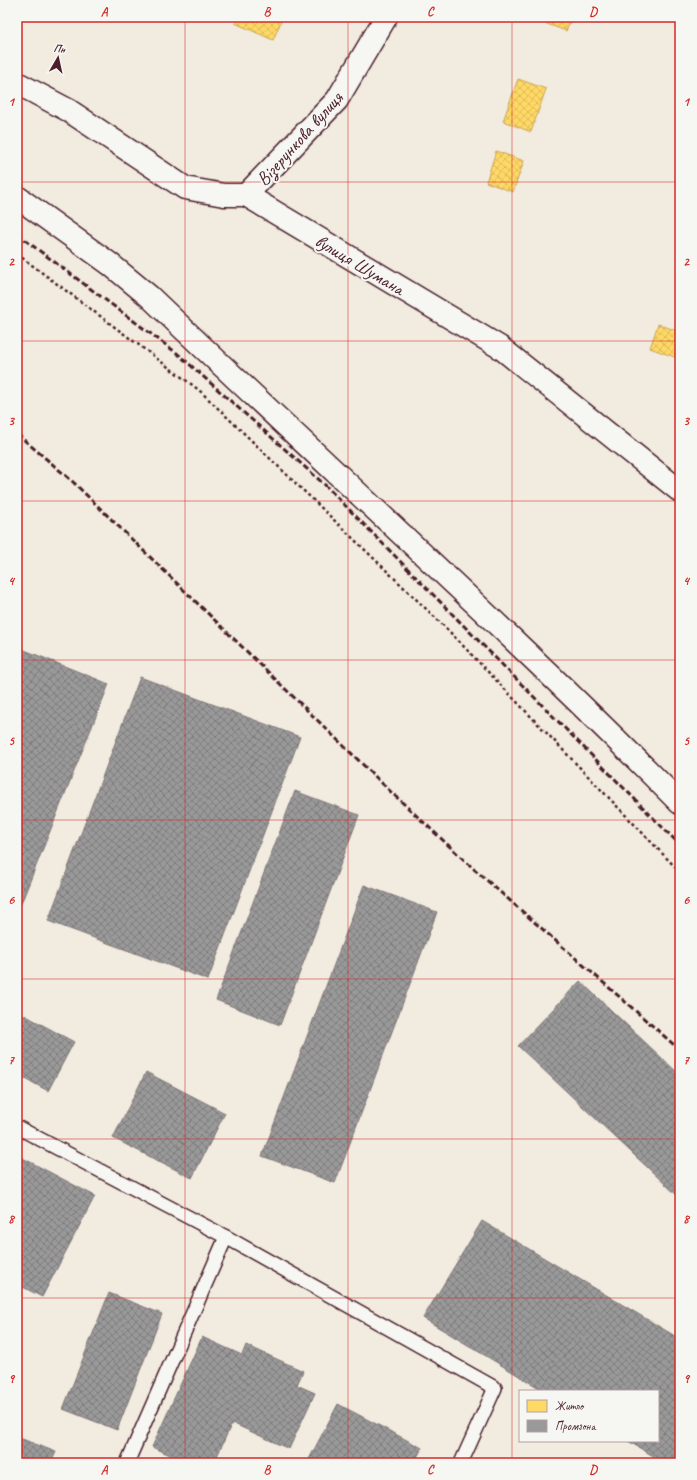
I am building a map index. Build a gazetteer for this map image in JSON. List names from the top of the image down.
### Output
{
  "streets": {
    "street": ["Візерункова вулиця", "вулиця Шумана"]
  },
  "crossings": [
    ["Візерункова вулиця", "вулиця Шумана"]
  ],
  "legend": ["Житло", "Промзона"],
  "north": "top",
  "grid": {
    "columns": [
      "A",
      "B",
      "C",
      "D"
    ],
    "rows": [
      "1",
      "2",
      "3",
      "4",
      "5",
      "6",
      "7",
      "8",
      "9"
    ]
  }
}
